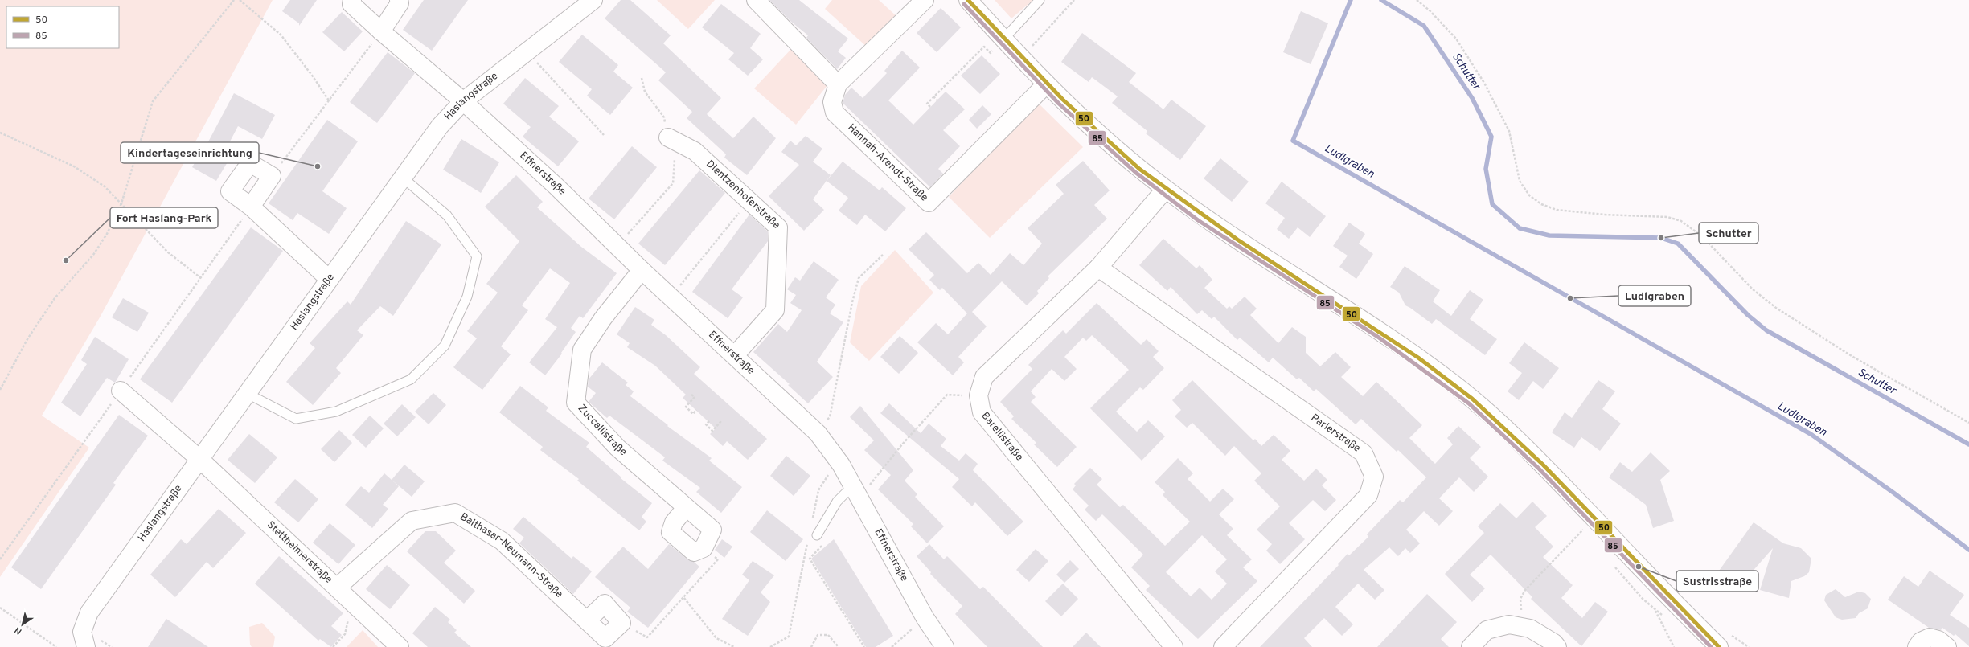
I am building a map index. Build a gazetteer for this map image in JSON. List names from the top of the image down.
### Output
{
  "streets": {
    "street": [
      "Haslangstraße",
      "Hannah-Arendt-Straße",
      "Effnerstraße",
      "Dientzenhoferstraße",
      "Zuccallistraße",
      "Parlerstraße",
      "Barellistraße",
      "Stettheimerstraße",
      "Balthasar-Neumann-Straße"
    ]
  },
  "crossings": [
    ["Haslangstraße", "Effnerstraße"],
    ["Haslangstraße", "Stettheimerstraße"],
    ["Effnerstraße", "Dientzenhoferstraße"],
    ["Effnerstraße", "Zuccallistraße"],
    ["Parlerstraße", "Barellistraße"],
    ["Stettheimerstraße", "Balthasar-Neumann-Straße"]
  ],
  "water": ["Schutter", "Ludlgraben"],
  "places": [
    "Kindertageseinrichtung",
    "Schutter",
    "Fort Haslang-Park",
    "Ludlgraben",
    "Sustrisstraße"
  ],
  "lines": ["transit line 50", "transit line 85"],
  "legend": ["50", "85"],
  "north": "bottom left"
}
